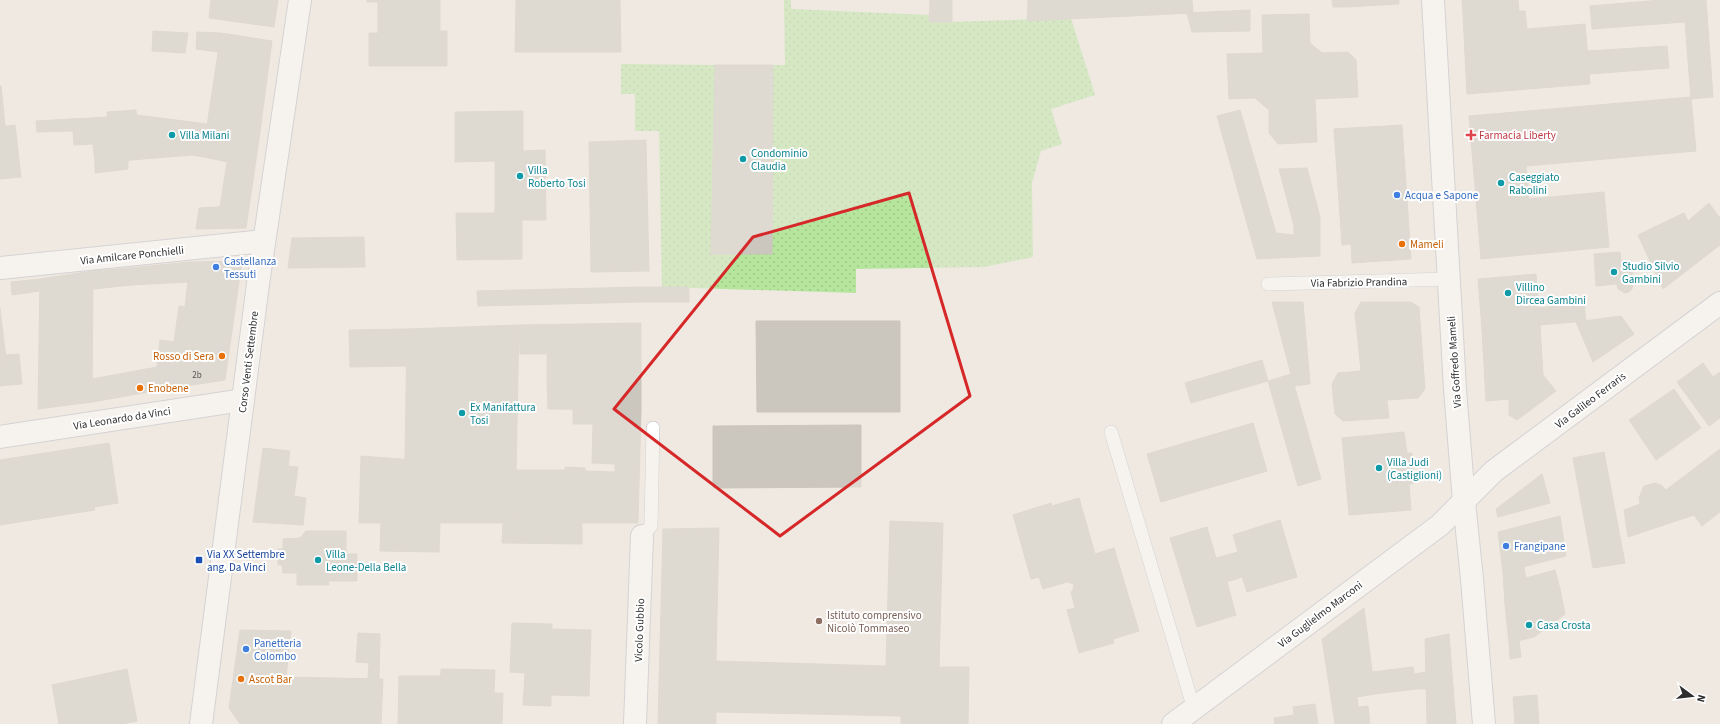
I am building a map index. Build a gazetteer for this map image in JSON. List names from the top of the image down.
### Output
{
  "streets": {
    "street": [
      "Via Amilcare Ponchielli",
      "Corso Venti Settembre",
      "Via Goffredo Mameli",
      "Via Galileo Ferraris",
      "Via Leonardo da Vinci",
      "Via Guglielmo Marconi",
      "Vicolo Gubbio"
    ],
    "lane": ["Via Fabrizio Prandina"]
  },
  "crossings": [
    ["Via Amilcare Ponchielli", "Corso Venti Settembre"],
    ["Via Fabrizio Prandina", "Via Goffredo Mameli"],
    ["Corso Venti Settembre", "Via Leonardo da Vinci"],
    ["Via Goffredo Mameli", "Via Galileo Ferraris"],
    ["Via Goffredo Mameli", "Via Guglielmo Marconi"],
    ["Via Galileo Ferraris", "Via Guglielmo Marconi"]
  ],
  "places": {
    "other": [
      "Villa Milani",
      "Condominio Claudia",
      "Villa Roberto Tosi",
      "Caseggiato Rabolini",
      "Acqua e Sapone",
      "Mameli",
      "Castellanza Tessuti",
      "Studio Silvio Gambini",
      "Villino Dircea Gambini",
      "Rosso di Sera",
      "Enobene",
      "Ex Manifattura Tosi",
      "Villa Judi (Castiglioni)",
      "Frangipane",
      "Villa Leone-Della Bella",
      "Istituto comprensivo Nicolò Tommaseo",
      "Casa Crosta",
      "Panetteria Colombo",
      "Ascot Bar"
    ],
    "health": ["Farmacia Liberty"],
    "transit": ["Via XX Settembre ang. Da Vinci"]
  },
  "house_numbers": ["2b"],
  "north": "right"
}
